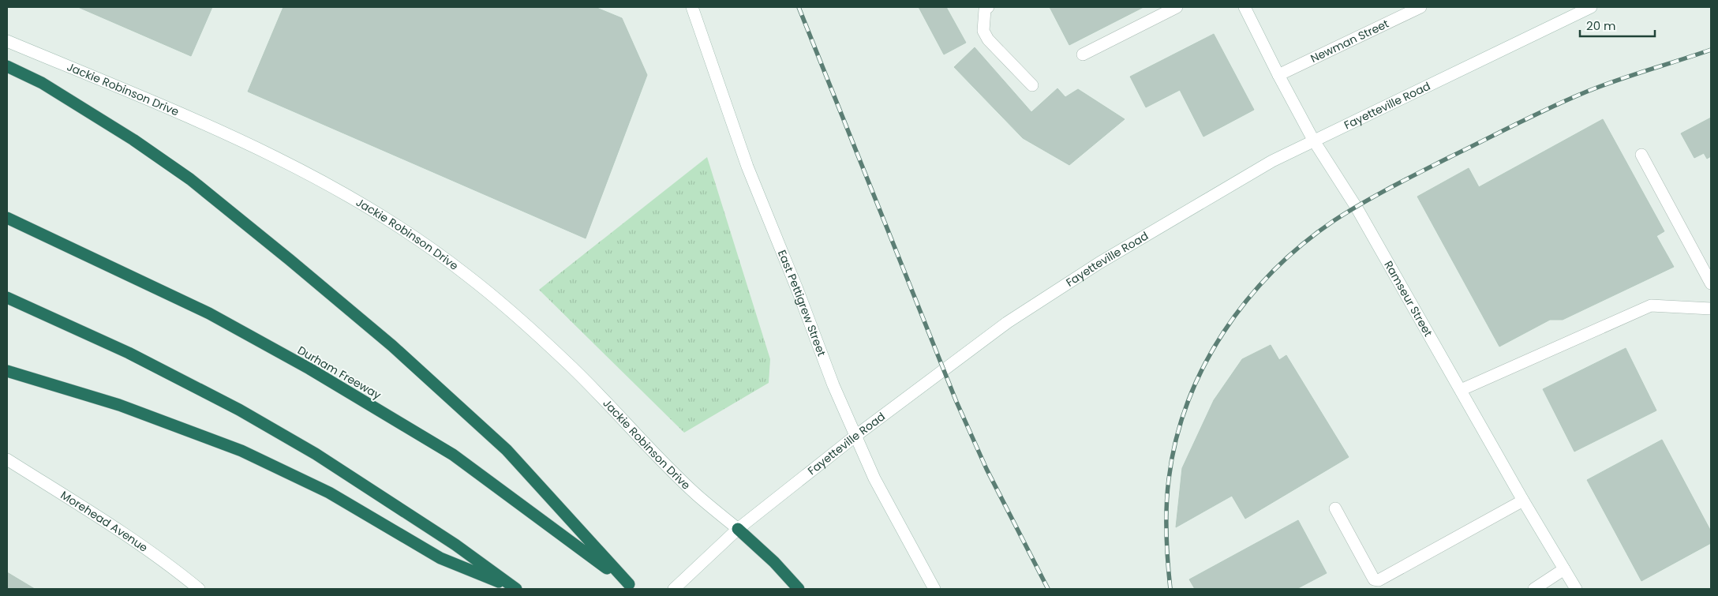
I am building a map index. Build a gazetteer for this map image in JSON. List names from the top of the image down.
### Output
{
  "streets": {
    "highway": ["Durham Freeway"],
    "street": [
      "Newman Street",
      "Jackie Robinson Drive",
      "Fayetteville Road",
      "Ramseur Street",
      "East Pettigrew Street",
      "Morehead Avenue"
    ]
  },
  "crossings": [
    ["Newman Street", "Ramseur Street"],
    ["Jackie Robinson Drive", "Fayetteville Road"],
    ["Fayetteville Road", "Ramseur Street"],
    ["Fayetteville Road", "East Pettigrew Street"]
  ],
  "scale_bar": "20 m"
}
